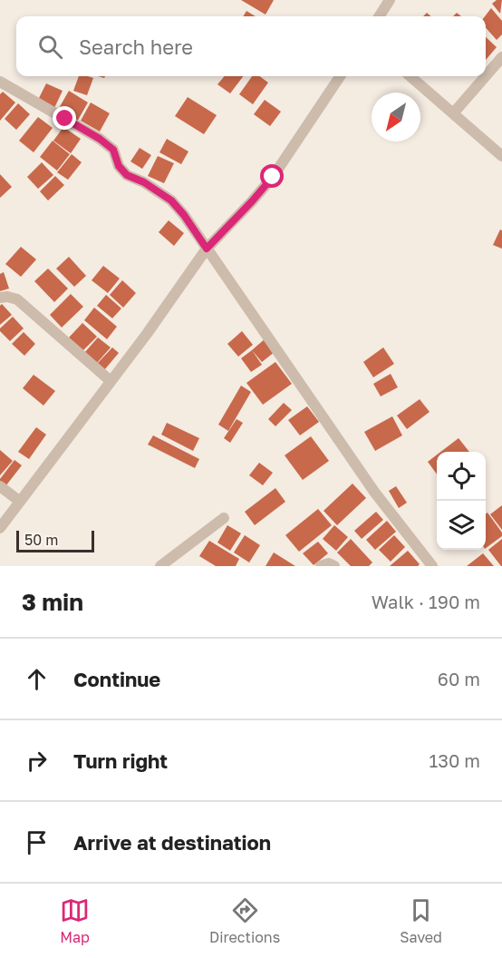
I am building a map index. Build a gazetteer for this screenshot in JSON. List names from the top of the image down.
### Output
{
  "scale_bar": "50 m",
  "north": "bottom left",
  "page": {
    "search": "Search here",
    "scale": "50 m",
    "heading": ["3 min", "Walk · 190 m"],
    "list": [
      ["Continue", "60 m"],
      ["Turn right", "130 m"],
      "Arrive at destination"
    ],
    "nav": ["Map", "Directions", "Saved"]
  }
}
